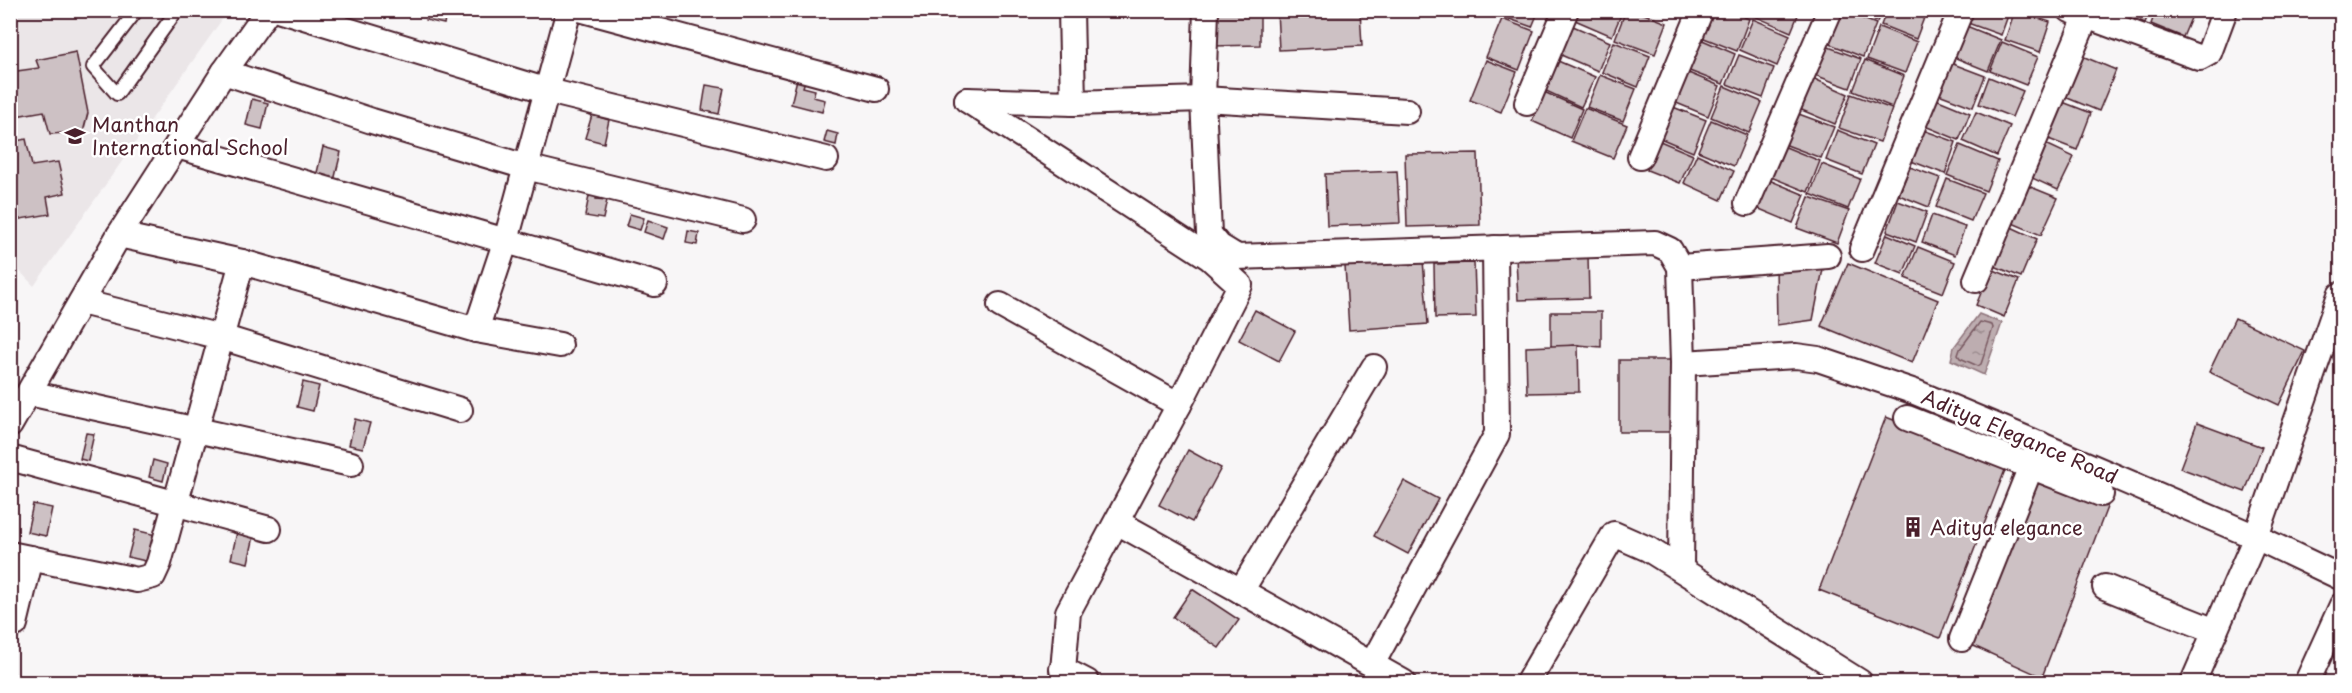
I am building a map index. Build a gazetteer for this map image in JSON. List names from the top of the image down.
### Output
{
  "streets": {
    "street": ["Aditya Elegance Road"]
  },
  "places": {
    "school or university": ["Manthan International School"],
    "building": ["Aditya elegance"]
  }
}
